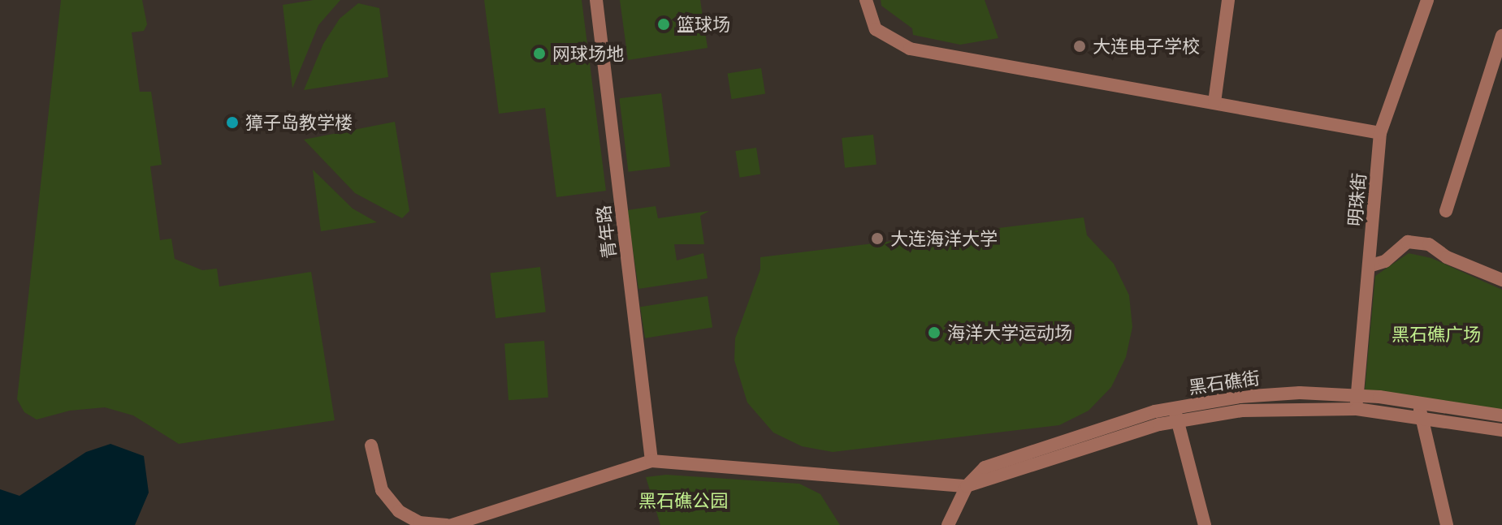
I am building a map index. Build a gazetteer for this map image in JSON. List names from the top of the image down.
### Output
{
  "streets": {
    "street": ["明珠街", "青年路", "黑石礁街"]
  },
  "crossings": [
    ["明珠街", "黑石礁街"]
  ],
  "parks": ["黑石礁广场", "黑石礁公园"],
  "places": [
    "篮球场",
    "大连电子学校",
    "网球场地",
    "獐子岛教学楼",
    "大连海洋大学",
    "海洋大学运动场"
  ]
}
